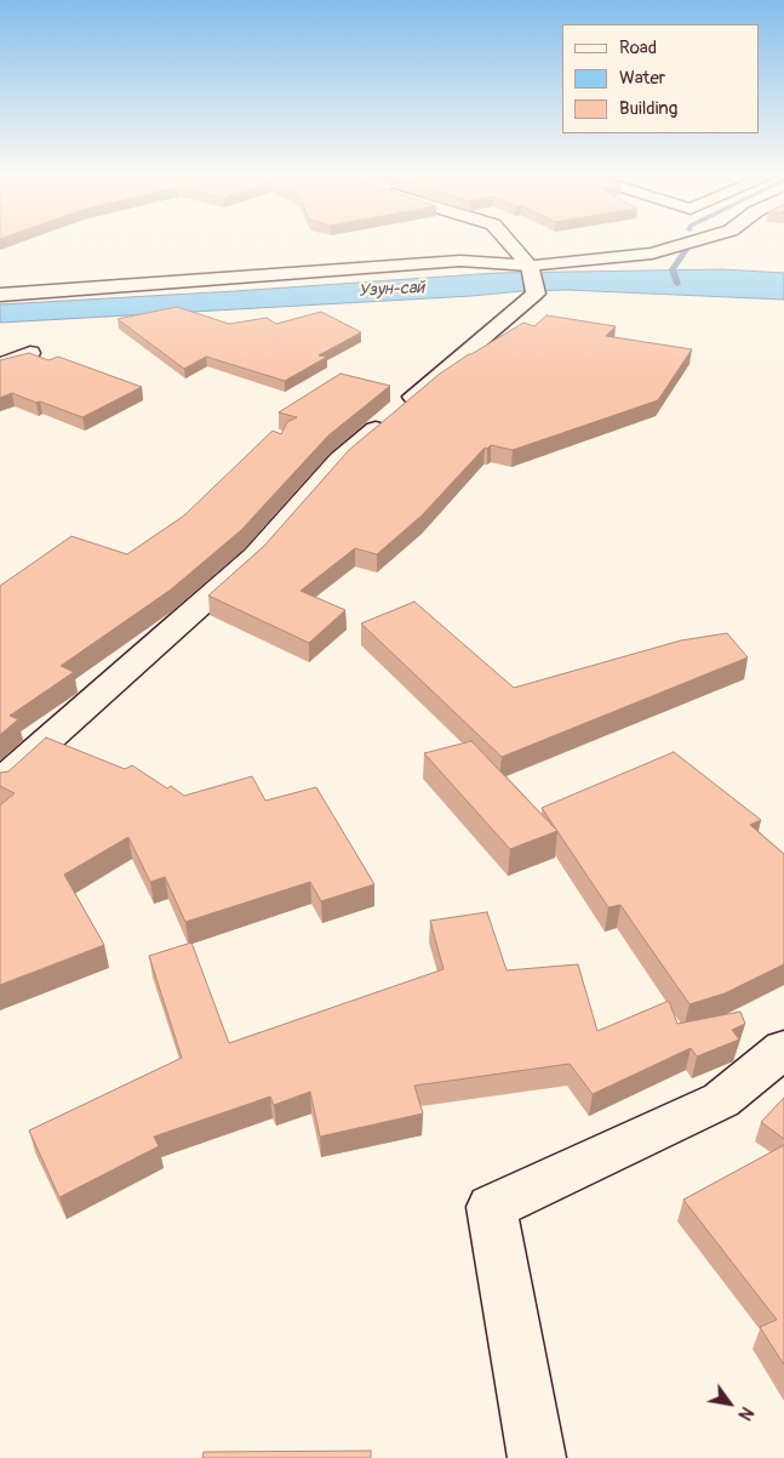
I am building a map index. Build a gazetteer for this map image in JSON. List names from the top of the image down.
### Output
{
  "water": ["Узун-сай"],
  "legend": ["Road", "Water", "Building"],
  "north": "bottom right"
}
